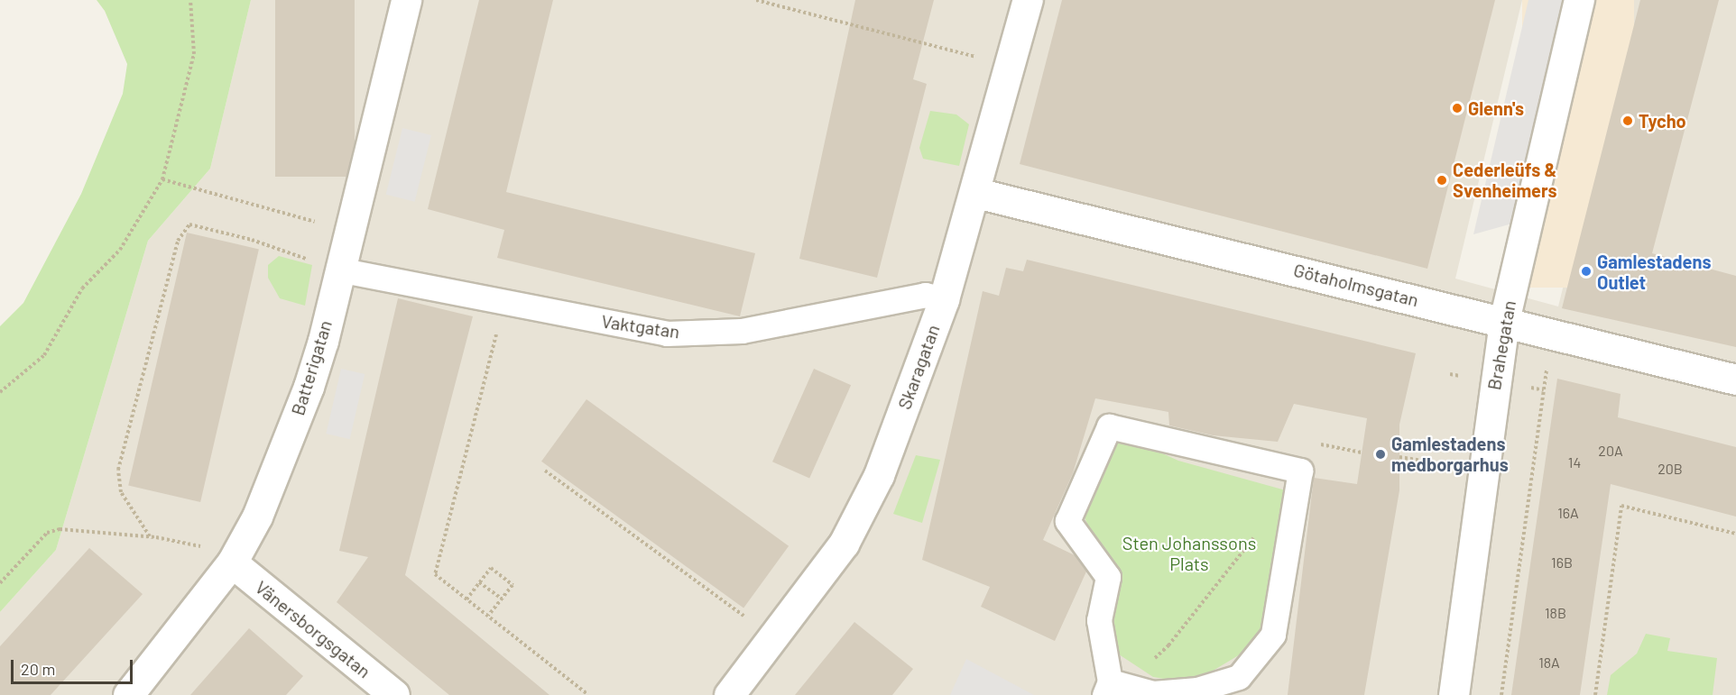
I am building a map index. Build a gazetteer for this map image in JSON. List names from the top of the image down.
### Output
{
  "streets": {
    "street": [
      "Götaholmsgatan",
      "Brahegatan",
      "Skaragatan",
      "Batterigatan",
      "Vänersborgsgatan"
    ],
    "lane": ["Vaktgatan"]
  },
  "crossings": [
    ["Götaholmsgatan", "Brahegatan"],
    ["Götaholmsgatan", "Skaragatan"],
    ["Vaktgatan", "Skaragatan"],
    ["Vaktgatan", "Batterigatan"],
    ["Batterigatan", "Vänersborgsgatan"]
  ],
  "parks": ["Sten Johanssons Plats"],
  "places": [
    "Glenn's",
    "Tycho",
    "Cederleüfs & Svenheimers",
    "Gamlestadens Outlet",
    "Gamlestadens medborgarhus"
  ],
  "house_numbers": [
    "20A",
    "14",
    "20B",
    "16A",
    "16B",
    "18B",
    "18A"
  ],
  "scale_bar": "20 m"
}
